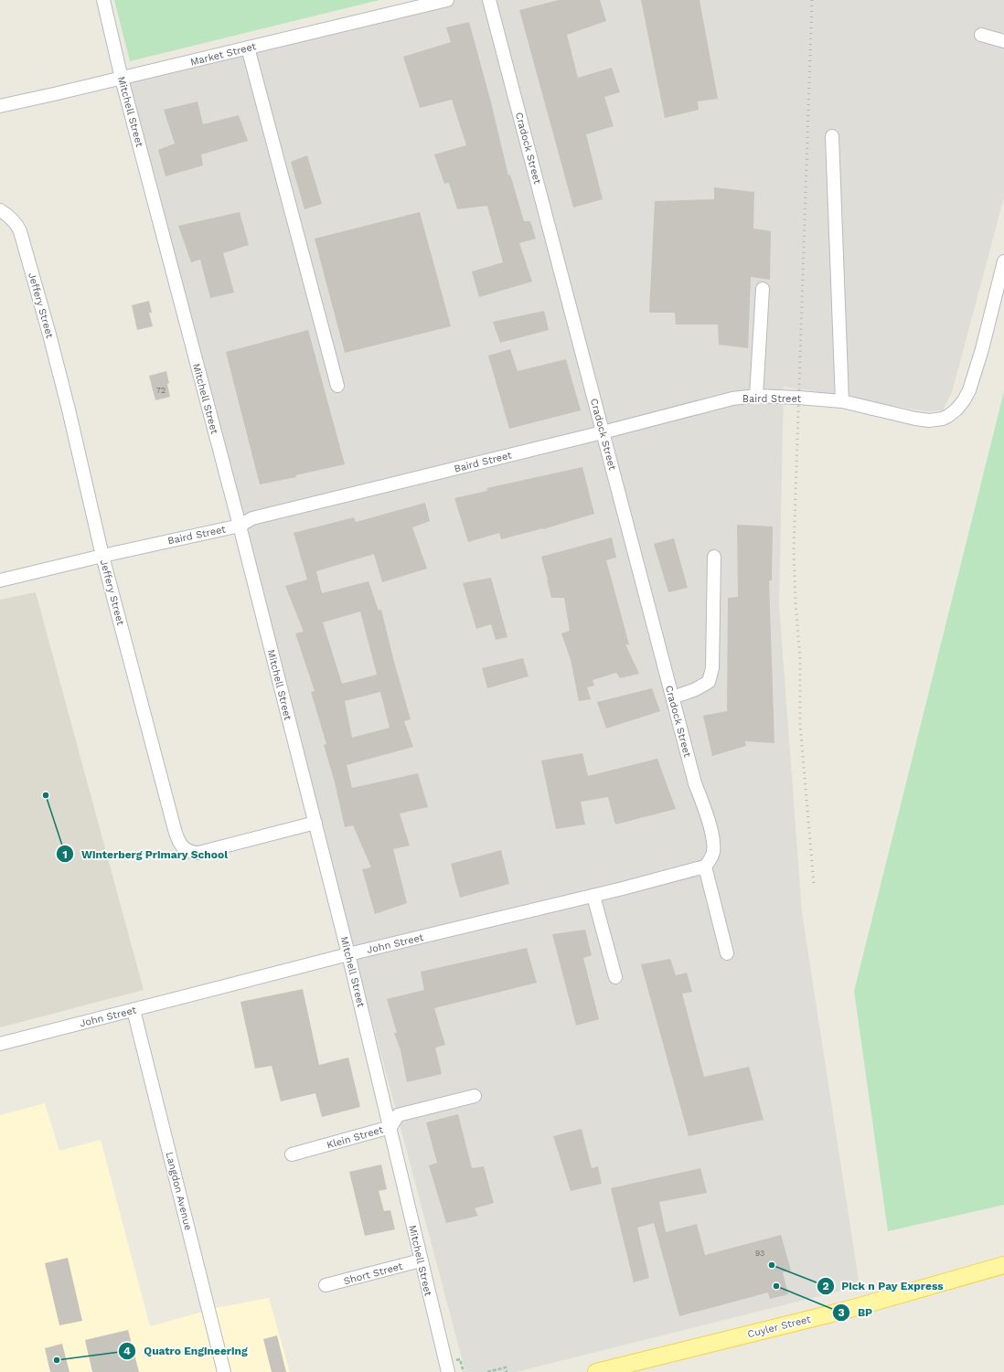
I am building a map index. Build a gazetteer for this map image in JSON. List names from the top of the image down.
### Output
{
  "streets": {
    "main road": ["Cuyler Street"],
    "street": [
      "Market Street",
      "Mitchell Street",
      "Cradock Street",
      "Jeffery Street",
      "Baird Street",
      "John Street",
      "Klein Street",
      "Langdon Avenue",
      "Short Street"
    ]
  },
  "crossings": [
    ["Market Street", "Mitchell Street"],
    ["Mitchell Street", "Jeffery Street"],
    ["Mitchell Street", "Baird Street"],
    ["Mitchell Street", "John Street"],
    ["Mitchell Street", "Klein Street"],
    ["Mitchell Street", "Short Street"],
    ["Cradock Street", "Baird Street"],
    ["Cradock Street", "John Street"],
    ["Jeffery Street", "Baird Street"],
    ["John Street", "Langdon Avenue"]
  ],
  "places": [
    "Winterberg Primary School",
    "Pick n Pay Express",
    "BP",
    "Quatro Engineering"
  ],
  "house_numbers": ["72", "93"]
}
